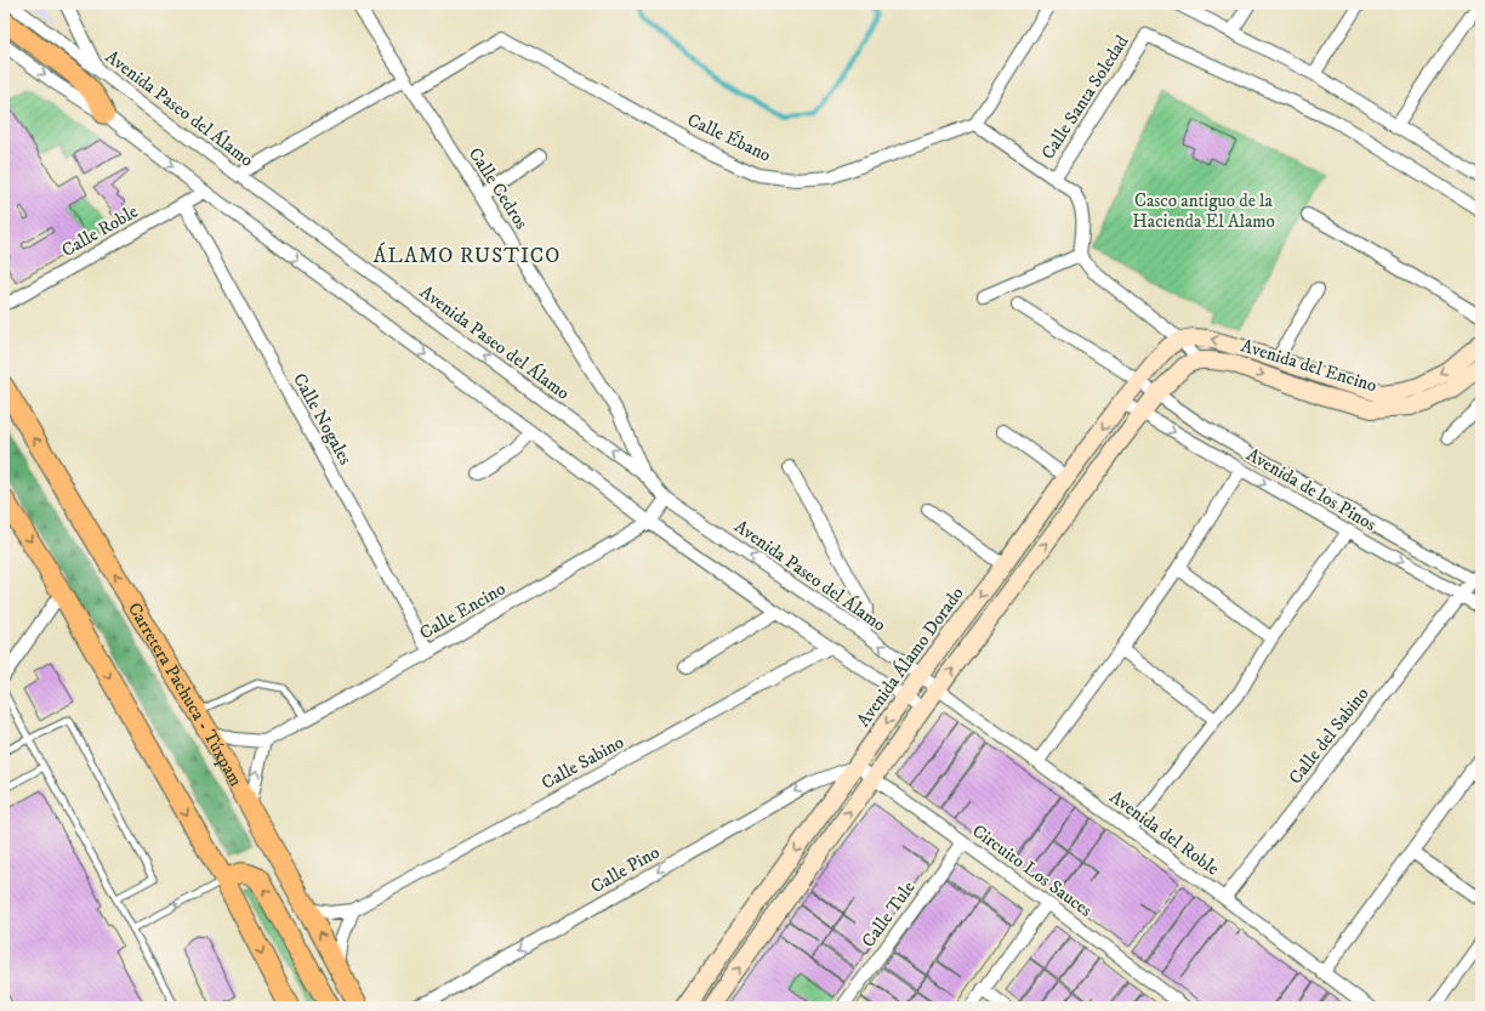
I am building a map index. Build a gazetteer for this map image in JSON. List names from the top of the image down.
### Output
{
  "streets": {
    "main road": ["Carretera Pachuca - Túxpam"],
    "street": [
      "Calle Santa Soledad",
      "Avenida Paseo del Álamo",
      "Calle Ébano",
      "Calle Cedros",
      "Calle Roble",
      "Avenida del Encino",
      "Calle Nogales",
      "Avenida de los Pinos",
      "Calle Encino",
      "Avenida Álamo Dorado",
      "Calle del Sabino",
      "Calle Sabino",
      "Avenida del Roble",
      "Calle Pino",
      "Circuito Los Sauces",
      "Calle Tule"
    ]
  },
  "crossings": [
    ["Avenida Paseo del Álamo", "Calle Cedros"],
    ["Avenida Paseo del Álamo", "Calle Encino"],
    ["Avenida Paseo del Álamo", "Avenida Álamo Dorado"],
    ["Avenida Paseo del Álamo", "Avenida del Roble"],
    ["Calle Ébano", "Calle Cedros"],
    ["Calle Roble", "Calle Nogales"],
    ["Avenida del Encino", "Avenida Álamo Dorado"],
    ["Calle Nogales", "Calle Encino"],
    ["Avenida de los Pinos", "Avenida Álamo Dorado"],
    ["Avenida de los Pinos", "Calle del Sabino"],
    ["Avenida Álamo Dorado", "Calle Pino"],
    ["Avenida Álamo Dorado", "Circuito Los Sauces"],
    ["Carretera Pachuca - Túxpam", "Calle Sabino"],
    ["Calle del Sabino", "Avenida del Roble"],
    ["Calle Pino", "Circuito Los Sauces"],
    ["Circuito Los Sauces", "Calle Tule"]
  ],
  "one_way": ["Calle Pino"],
  "districts": ["ÁLAMO RUSTICO"],
  "parks": ["Casco antiguo de la Hacienda El Alamo"]
}
